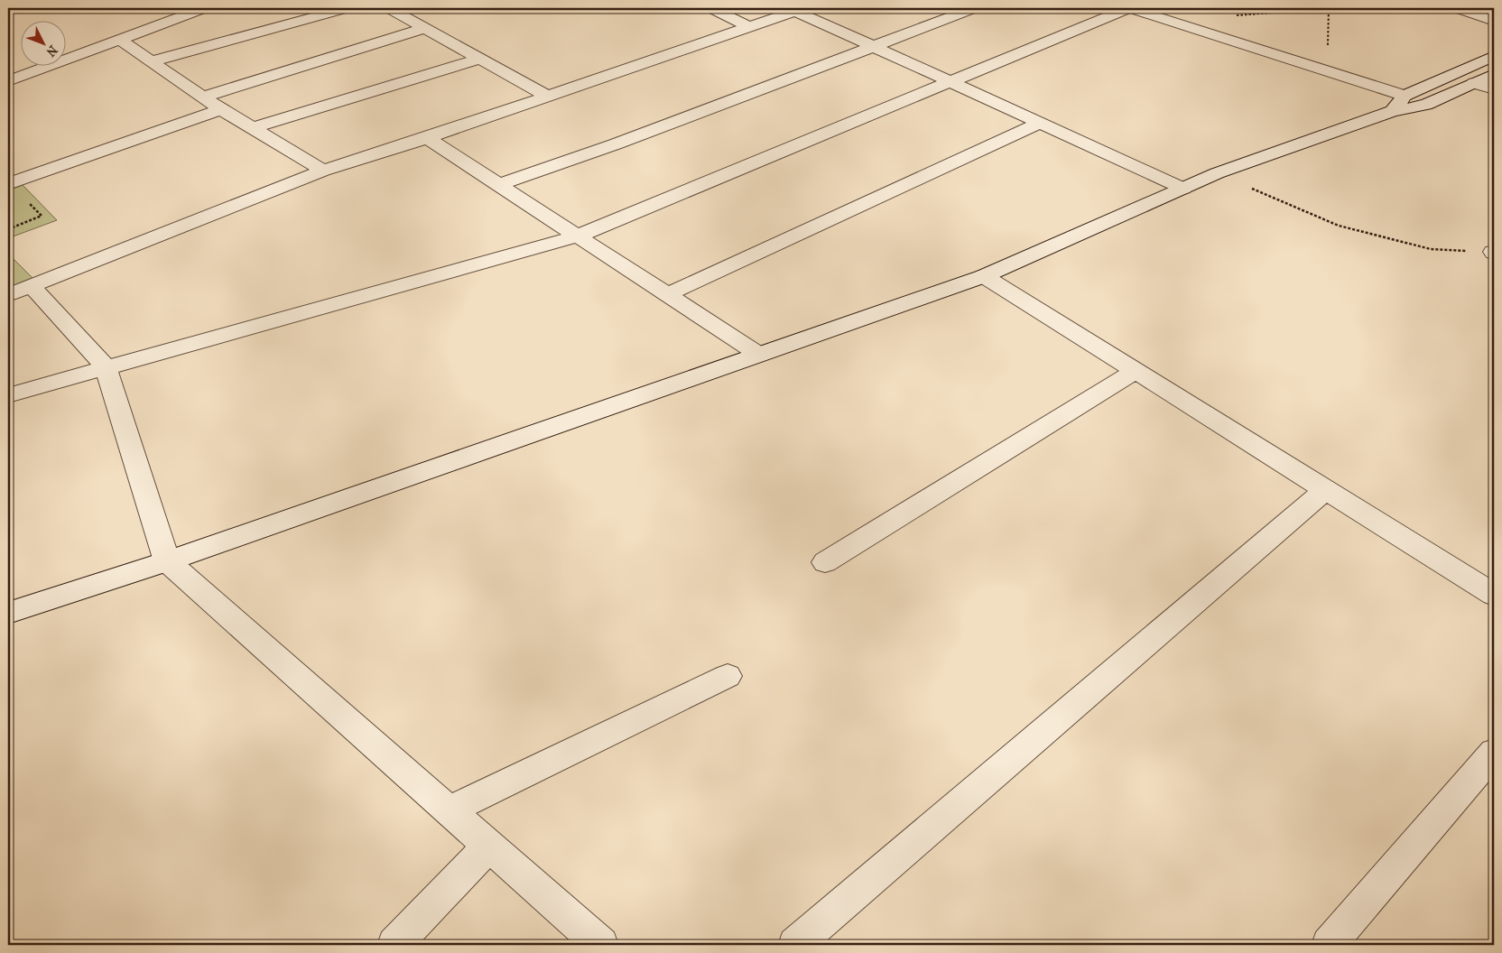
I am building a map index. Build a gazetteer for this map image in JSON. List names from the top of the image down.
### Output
{
  "north": "bottom right"
}
